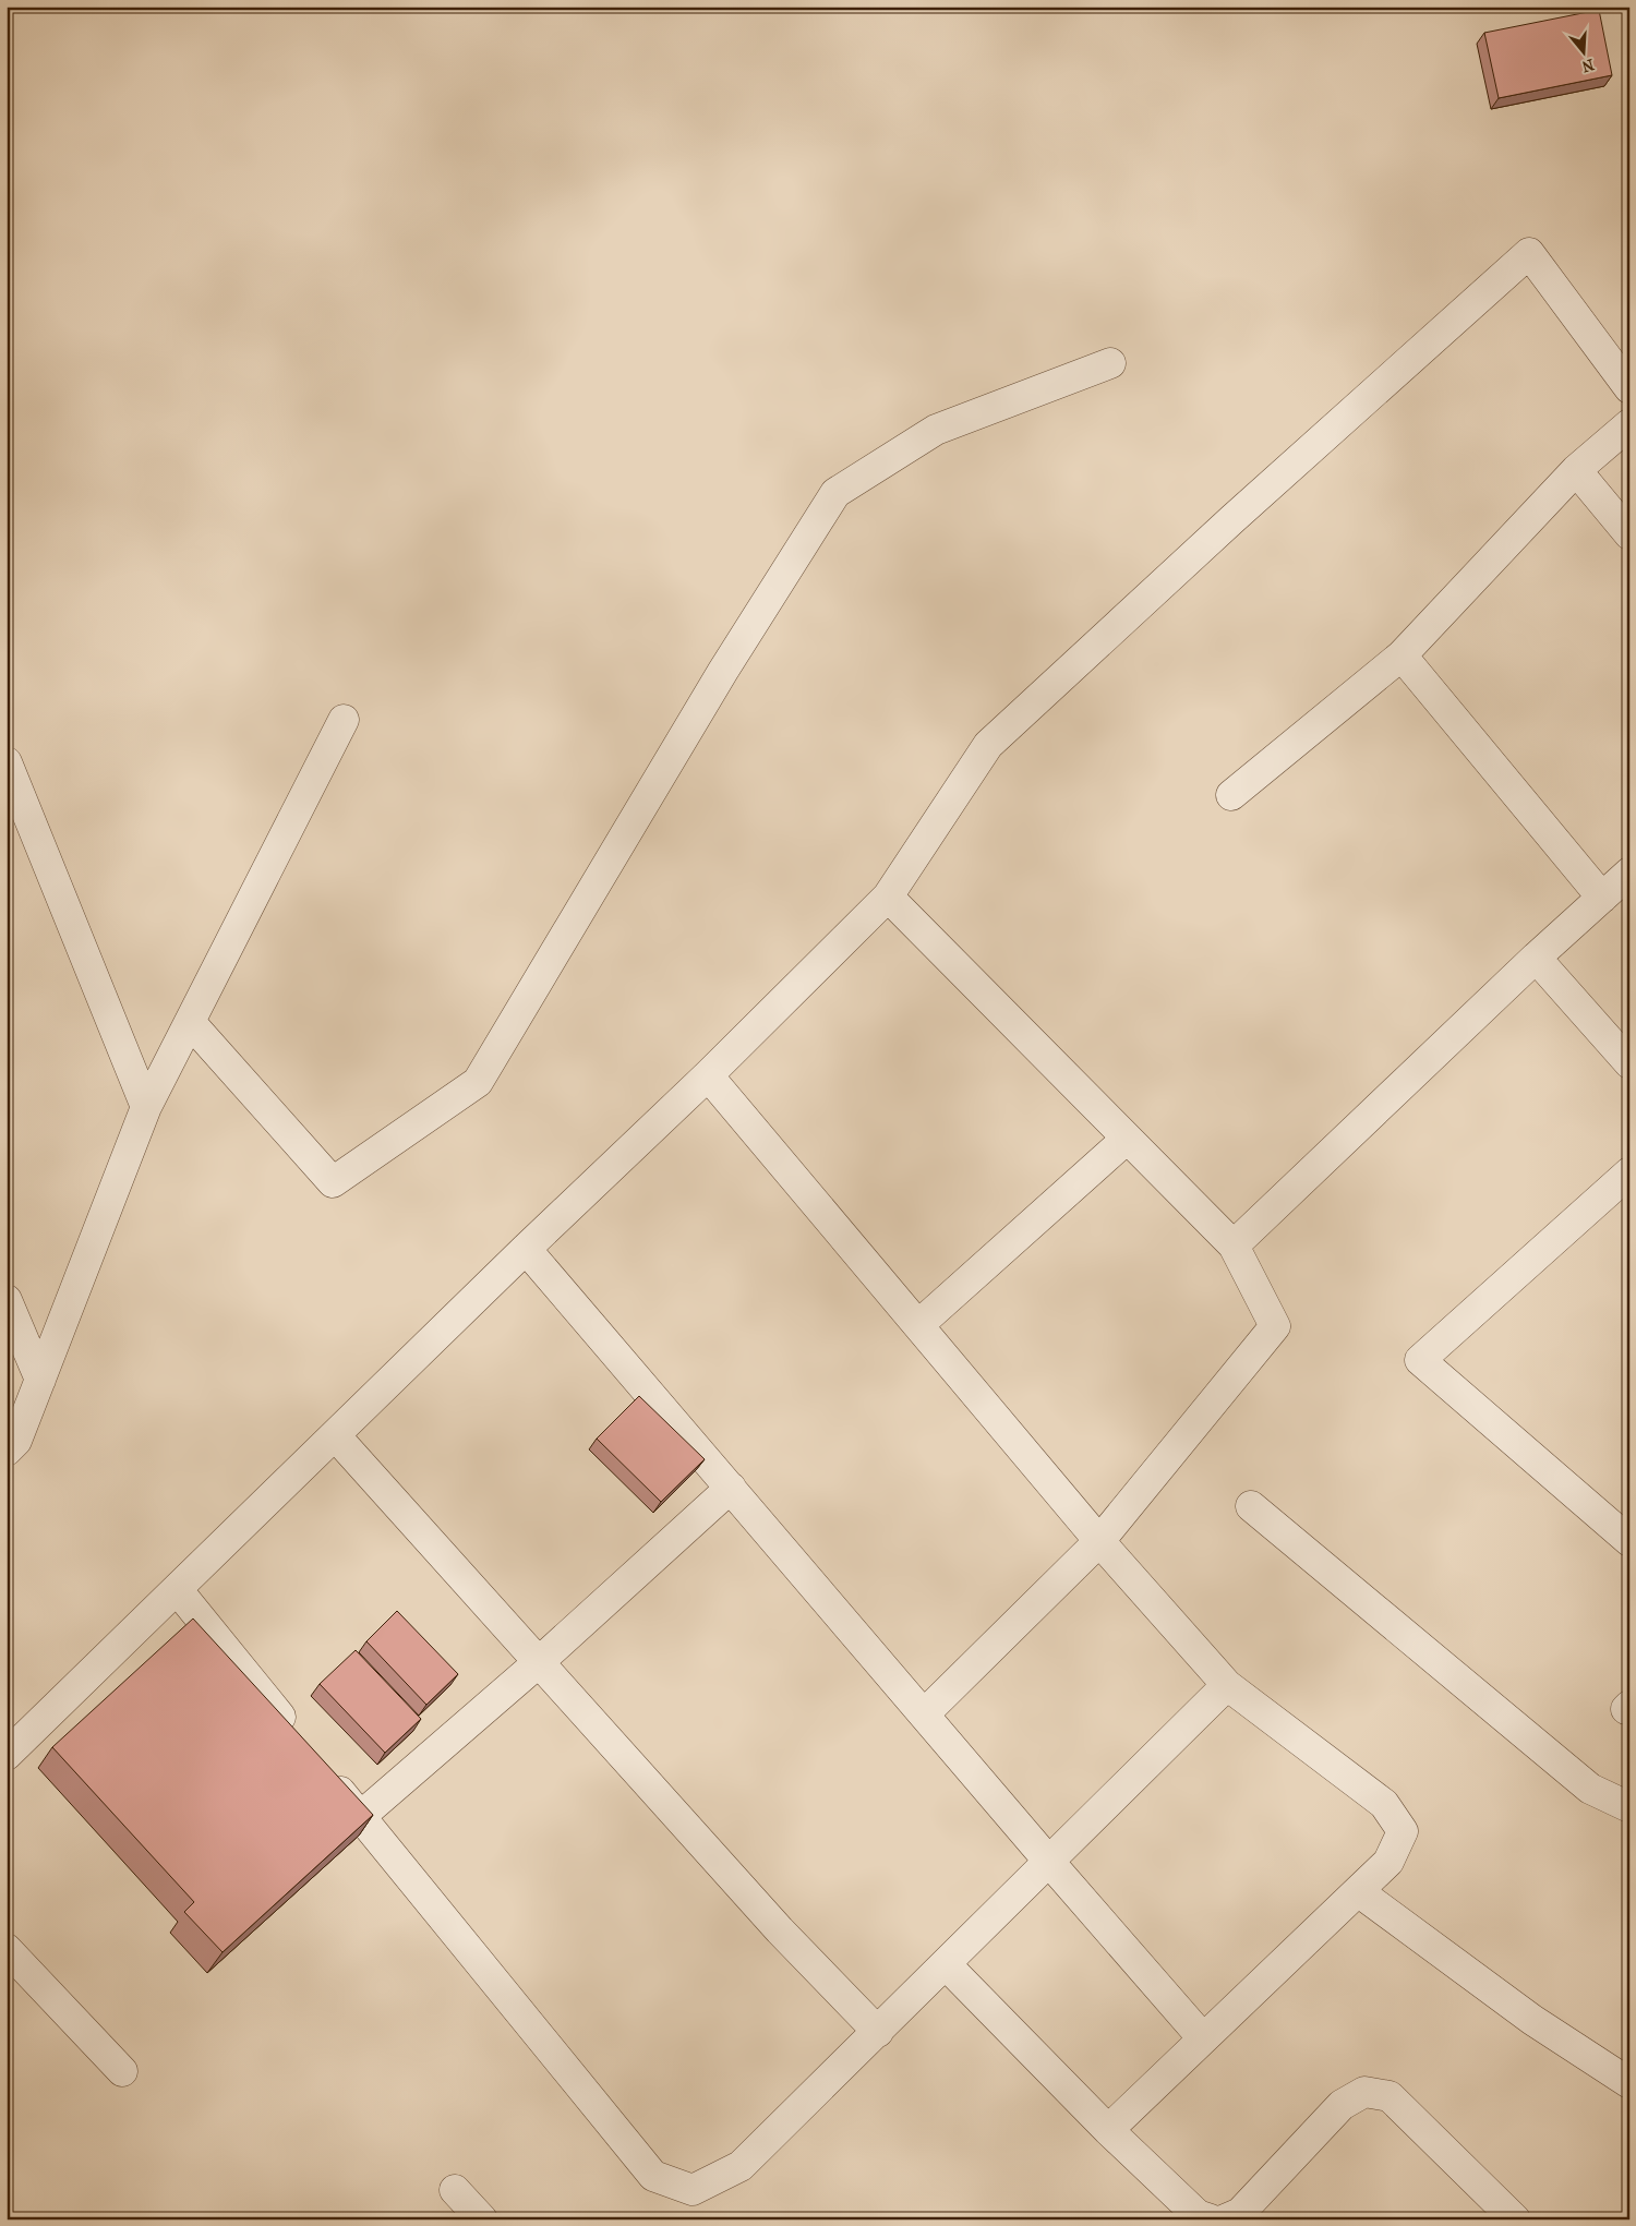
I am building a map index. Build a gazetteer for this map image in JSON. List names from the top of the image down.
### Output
{
  "north": "bottom"
}
